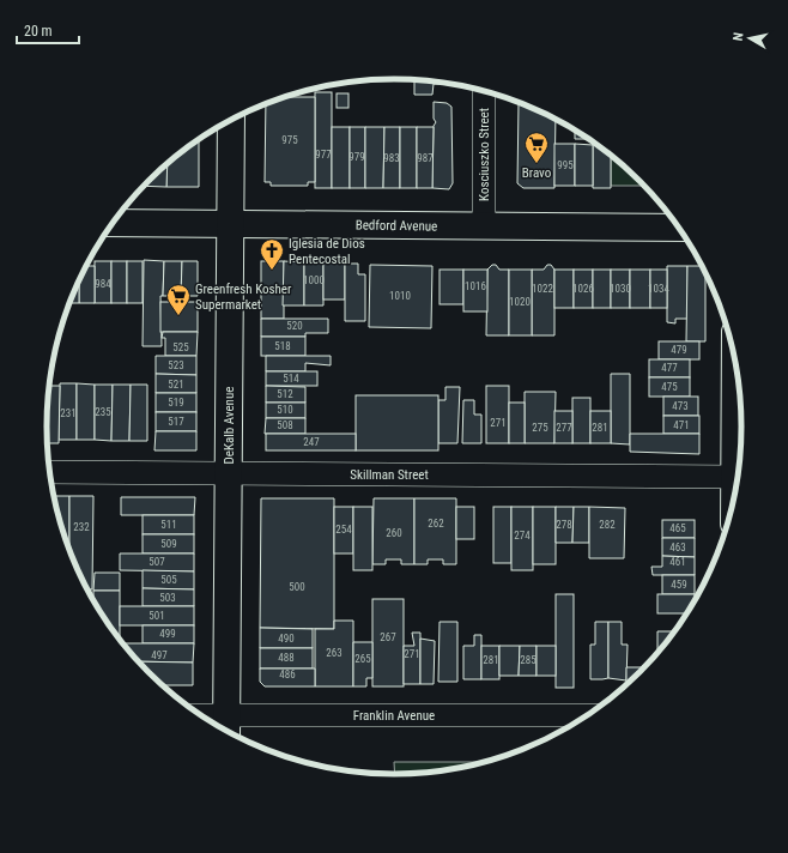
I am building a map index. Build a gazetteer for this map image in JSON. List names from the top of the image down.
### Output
{
  "streets": {
    "main road": ["Bedford Avenue", "DeKalb Avenue"],
    "street": ["Kosciuszko Street", "Skillman Street", "Franklin Avenue"]
  },
  "crossings": [
    ["Kosciuszko Street", "Bedford Avenue"],
    ["Bedford Avenue", "DeKalb Avenue"],
    ["DeKalb Avenue", "Skillman Street"],
    ["DeKalb Avenue", "Franklin Avenue"]
  ],
  "places": {
    "supermarket": ["Bravo", "Greenfresh Kosher Supermarket"],
    "church": ["Iglesia de Dios Pentecostal"]
  },
  "house_numbers": [
    "975",
    "977",
    "979",
    "983",
    "987",
    "995",
    "1000",
    "984",
    "1016",
    "1022",
    "1026",
    "1030",
    "1034",
    "1010",
    "1020",
    "520",
    "518",
    "525",
    "479",
    "523",
    "477",
    "514",
    "521",
    "475",
    "512",
    "519",
    "473",
    "510",
    "235",
    "231",
    "517",
    "271",
    "508",
    "471",
    "275",
    "277",
    "281",
    "247",
    "262",
    "511",
    "278",
    "282",
    "232",
    "465",
    "254",
    "260",
    "274",
    "509",
    "463",
    "507",
    "461",
    "505",
    "459",
    "500",
    "503",
    "501",
    "499",
    "267",
    "490",
    "263",
    "271",
    "497",
    "488",
    "265",
    "281",
    "285",
    "486"
  ],
  "scale_bar": "20 m",
  "north": "left"
}
